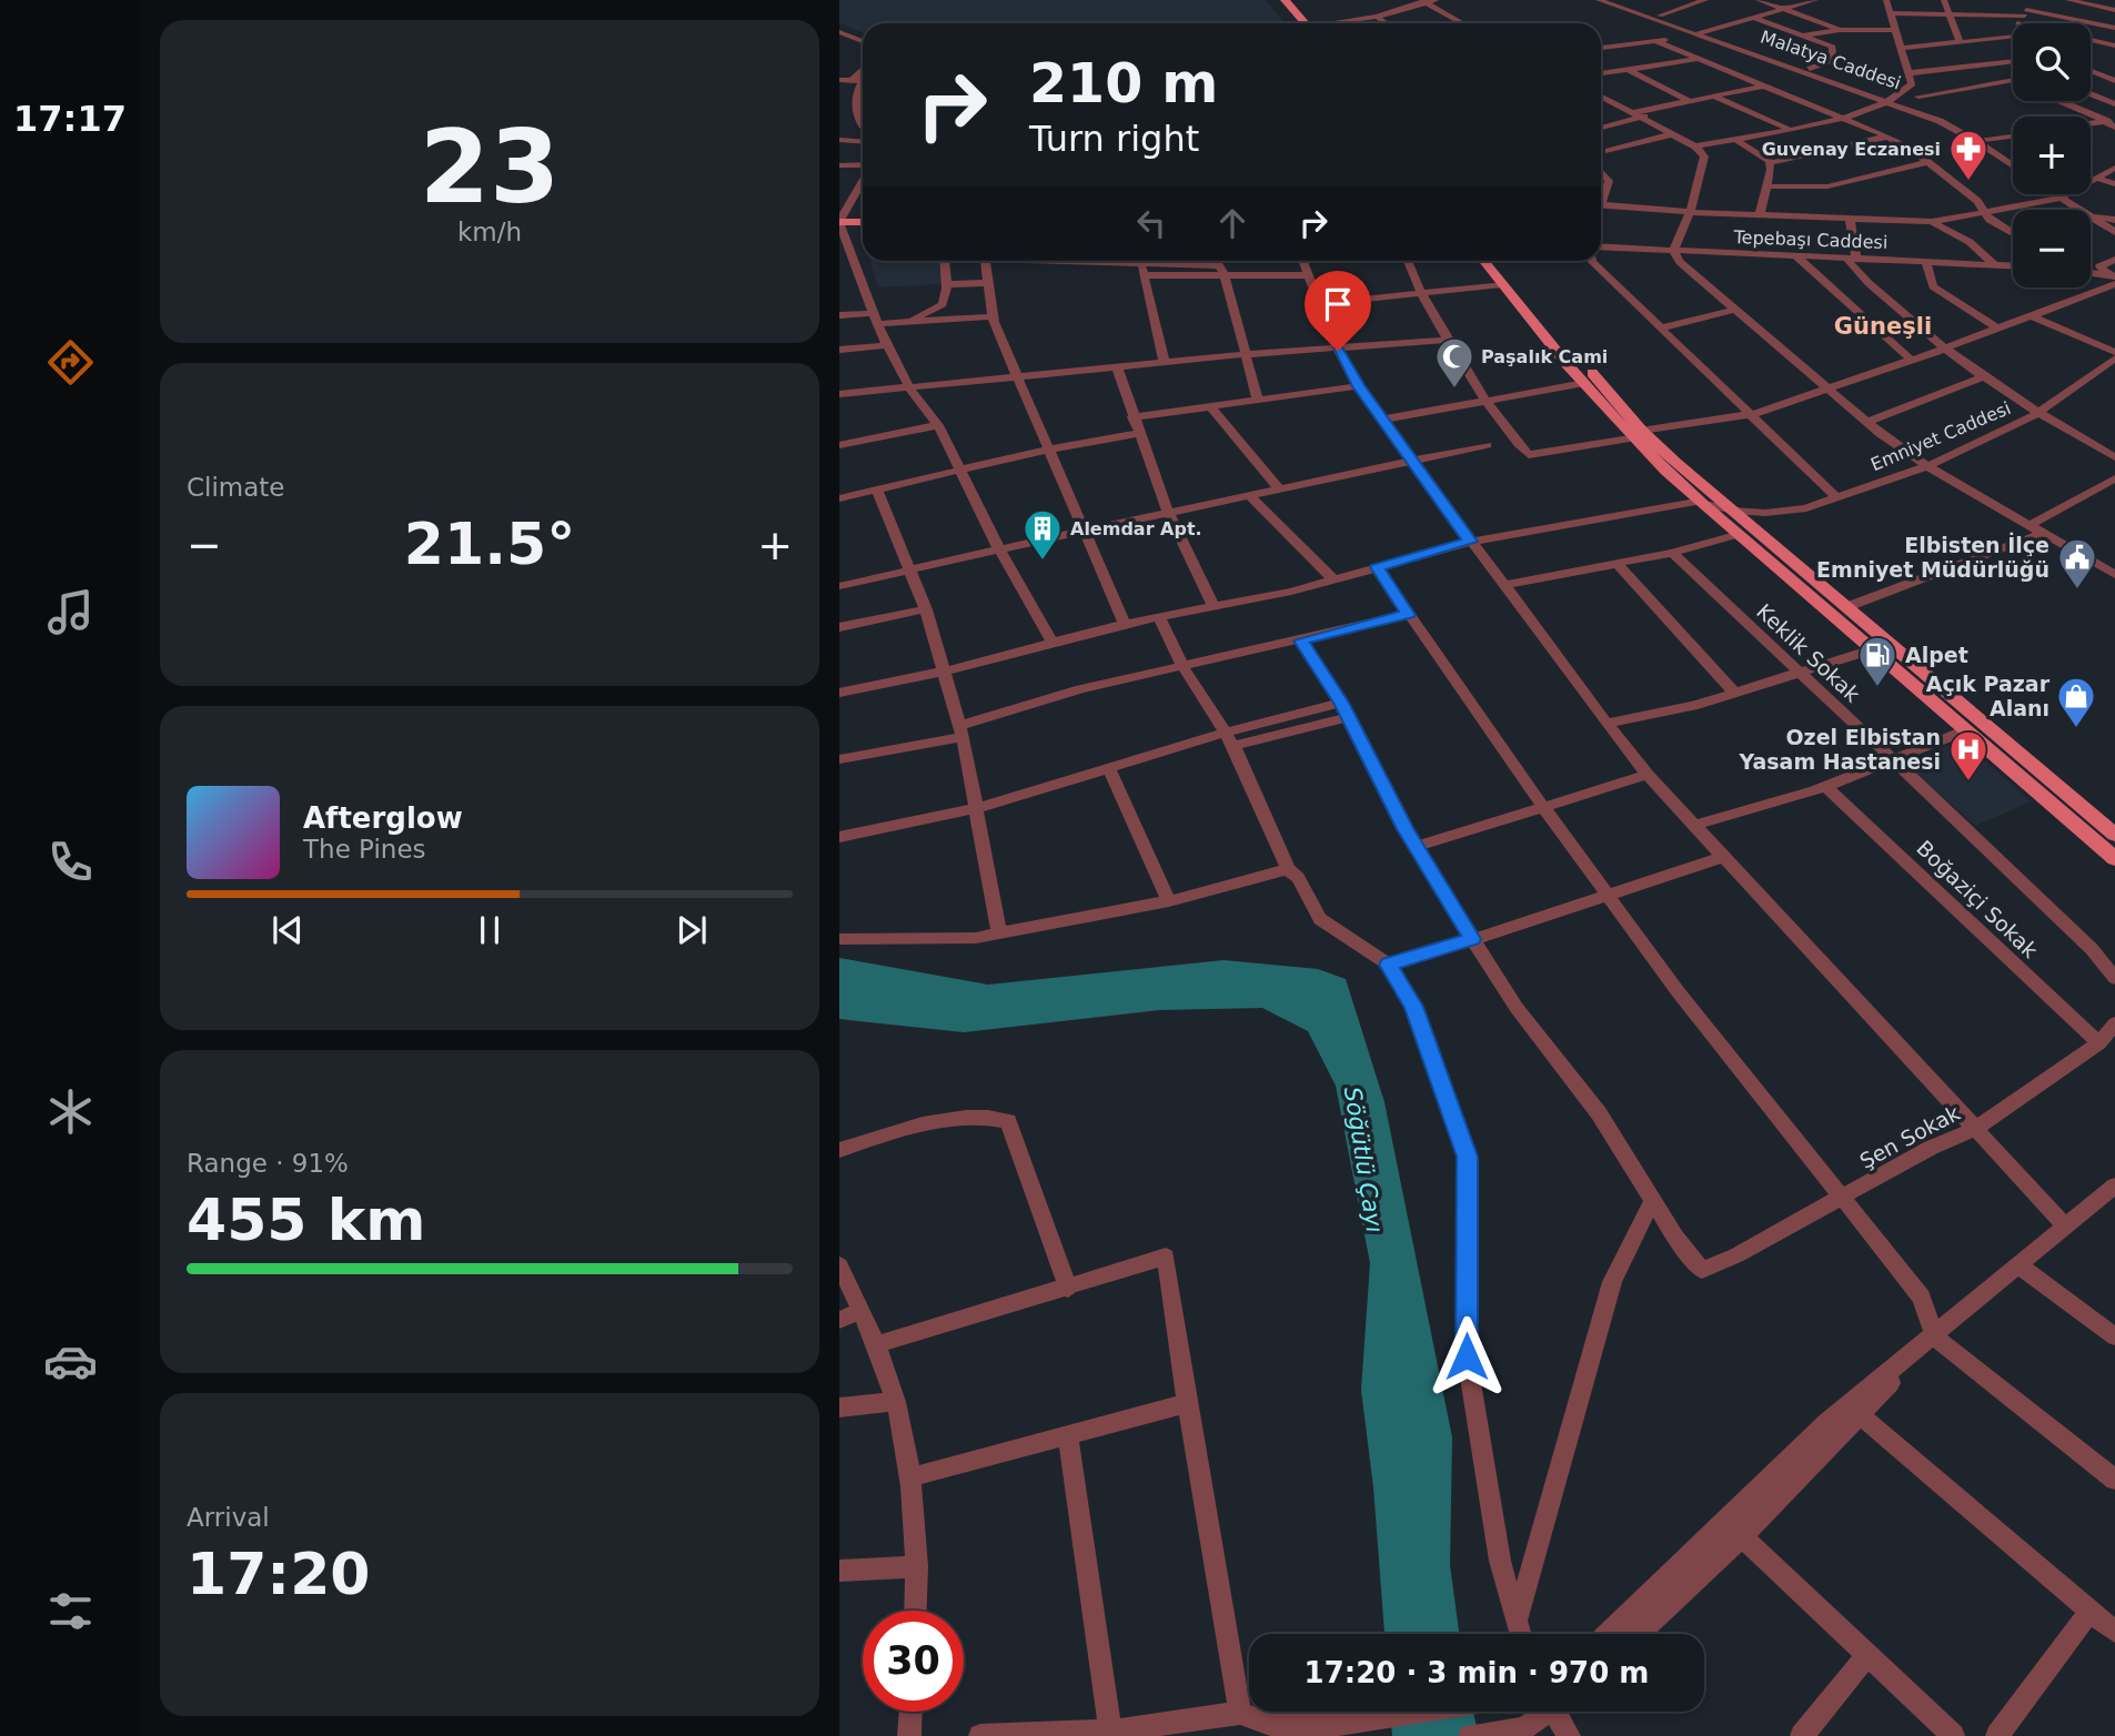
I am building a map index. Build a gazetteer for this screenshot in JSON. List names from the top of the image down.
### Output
{
  "streets": {
    "street": [
      "Malatya Caddesi",
      "Tepebaşı Caddesi",
      "Emniyet Caddesi",
      "Keklik Sokak",
      "Boğaziçi Sokak",
      "Şen Sokak"
    ]
  },
  "crossings": [
    ["Boğaziçi Sokak", "Şen Sokak"]
  ],
  "districts": ["Güneşli"],
  "water": ["Söğütlü Çayı"],
  "places": {
    "pharmacy": ["Guvenay Eczanesi"],
    "mosque": ["Paşalık Cami"],
    "building": ["Alemdar Apt."],
    "public building": ["Elbisten İlçe Emniyet Müdürlüğü"],
    "fuel station": ["Alpet"],
    "shop": ["Açık Pazar Alanı"],
    "hospital": ["Ozel Elbistan Yasam Hastanesi"]
  },
  "page": {
    "tabs": "17:17",
    "tile": [
      ["23", "km/h"],
      "Climate",
      ["Range · 91%", "455 km"],
      ["Arrival", "17:20"]
    ],
    "map_buttons": ["+", "−"],
    "turn": ["210 m", "Turn right"],
    "heat": ["−", "21.5°", "+"],
    "song": ["Afterglow", "The Pines"],
    "limit": "30",
    "trip": "17:20 · 3 min · 970 m"
  }
}
